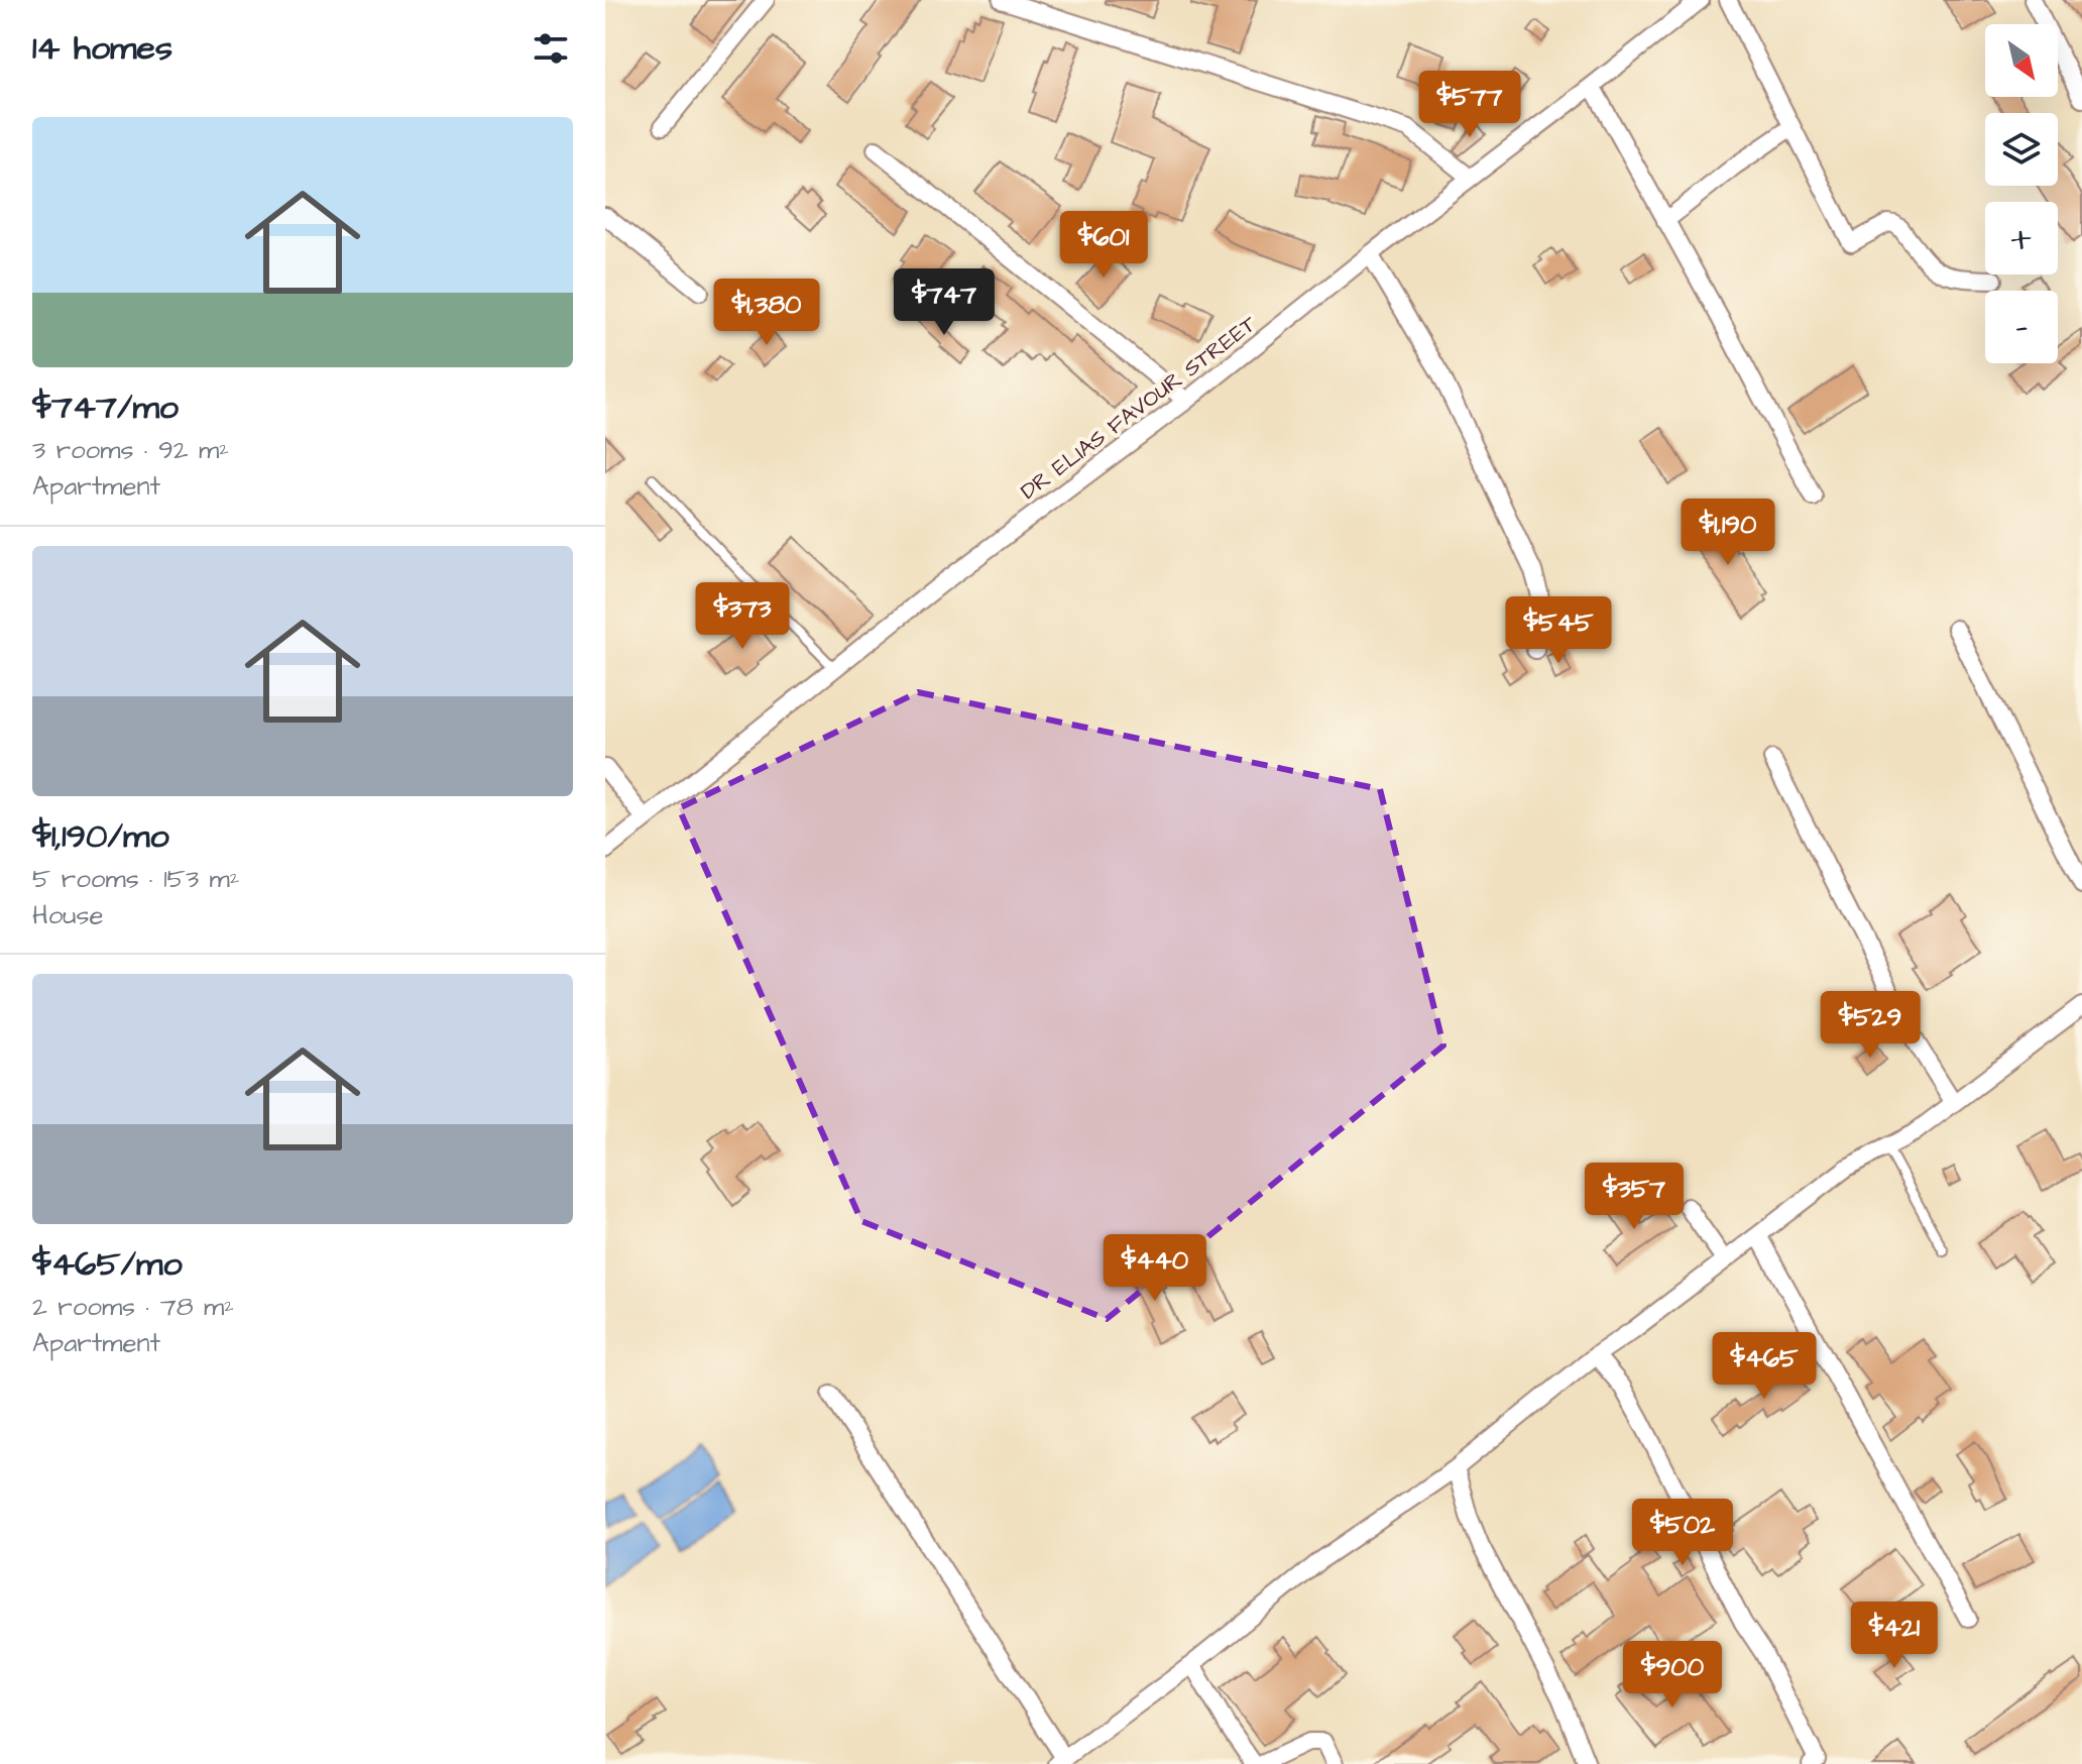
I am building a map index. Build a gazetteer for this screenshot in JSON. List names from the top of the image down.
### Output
{
  "streets": {
    "street": ["DR ELIAS FAVOUR STREET"]
  },
  "north": "bottom right",
  "page": {
    "heading": "14 homes",
    "map_buttons": ["+", "−"],
    "price": [
      "$577",
      "$601",
      "$747",
      "$1,380",
      "$1,190",
      "$373",
      "$545",
      "$529",
      "$357",
      "$440",
      "$465",
      "$502",
      "$421",
      "$900"
    ],
    "list": [
      {
        "name": "$747/mo",
        "note": "3 rooms · 92 m² · Apartment"
      },
      {
        "name": "$1,190/mo",
        "note": "5 rooms · 153 m² · House"
      },
      {
        "name": "$465/mo",
        "note": "2 rooms · 78 m² · Apartment"
      }
    ]
  }
}
